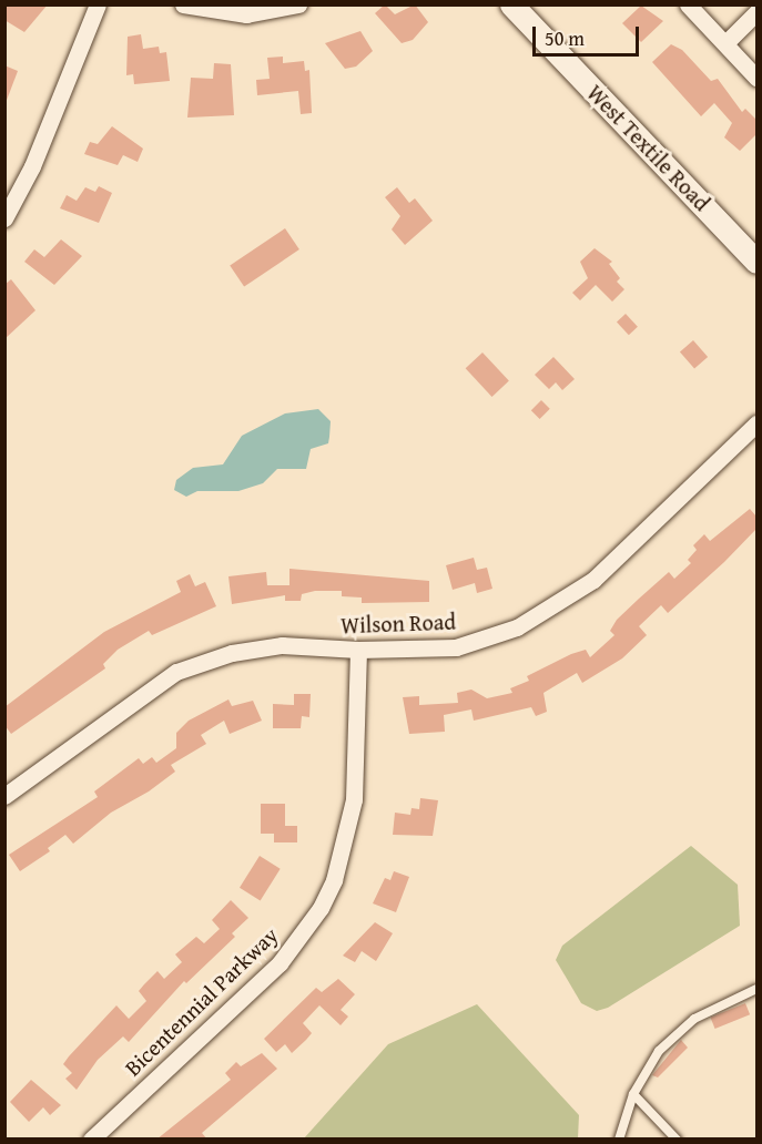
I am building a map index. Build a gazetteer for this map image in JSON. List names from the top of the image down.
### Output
{
  "streets": {
    "main road": ["West Textile Road"],
    "street": ["Wilson Road", "Bicentennial Parkway"]
  },
  "crossings": [
    ["Wilson Road", "Bicentennial Parkway"]
  ],
  "scale_bar": "50 m"
}
